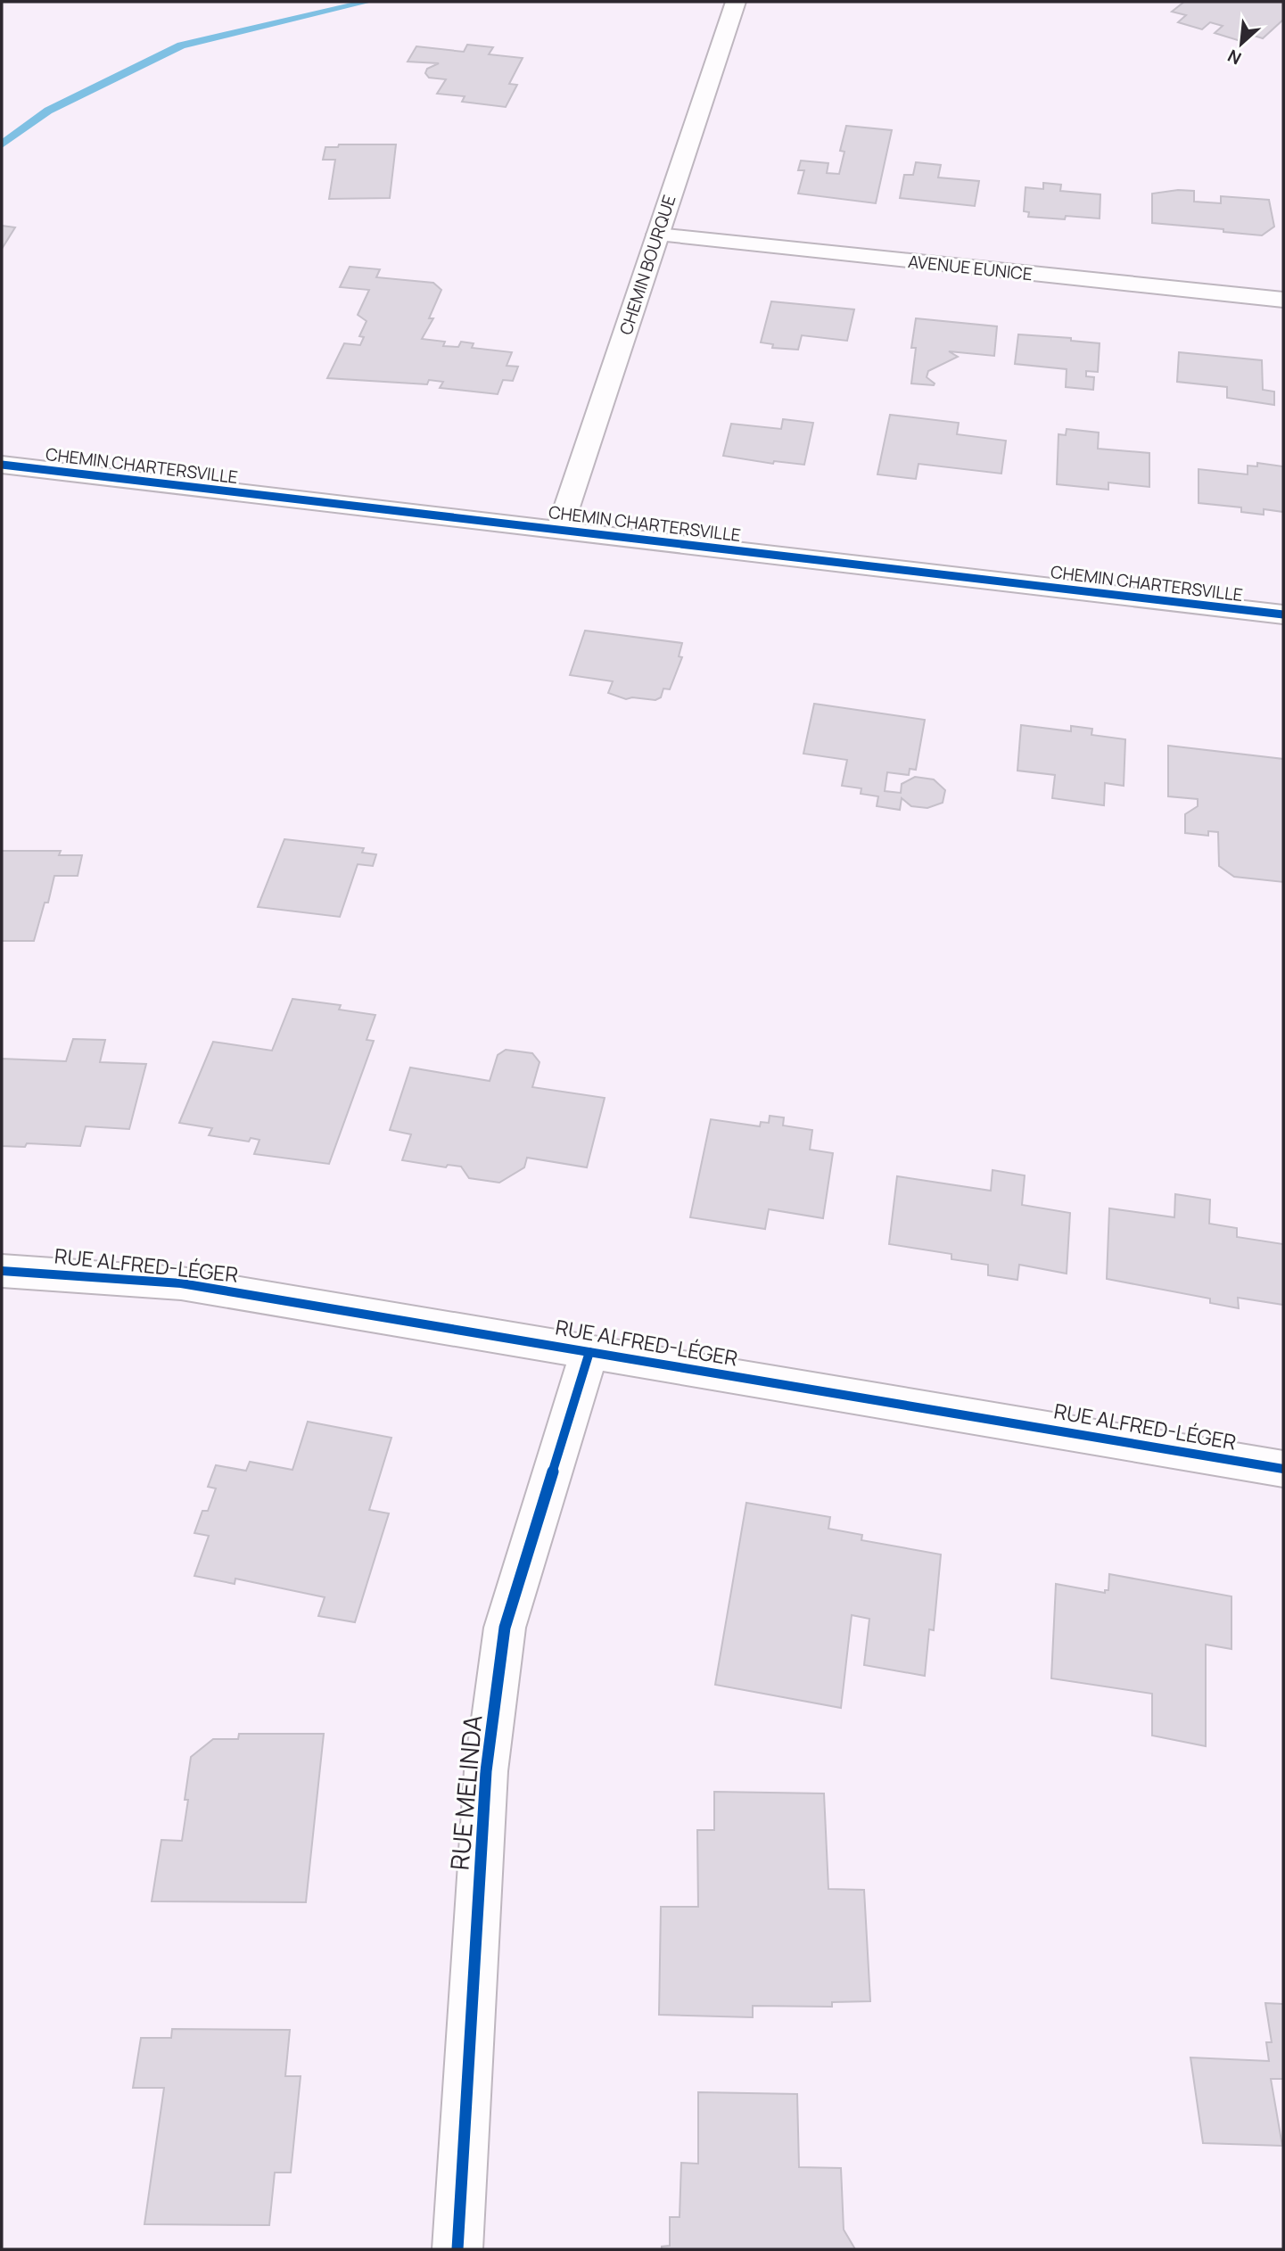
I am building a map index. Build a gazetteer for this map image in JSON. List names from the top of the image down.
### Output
{
  "streets": {
    "street": [
      "CHEMIN BOURQUE",
      "AVENUE EUNICE",
      "CHEMIN CHARTERSVILLE",
      "RUE ALFRED-LÉGER",
      "RUE MELINDA"
    ]
  },
  "crossings": [
    ["CHEMIN BOURQUE", "AVENUE EUNICE"],
    ["CHEMIN BOURQUE", "CHEMIN CHARTERSVILLE"],
    ["RUE ALFRED-LÉGER", "RUE MELINDA"]
  ],
  "north": "bottom left"
}
